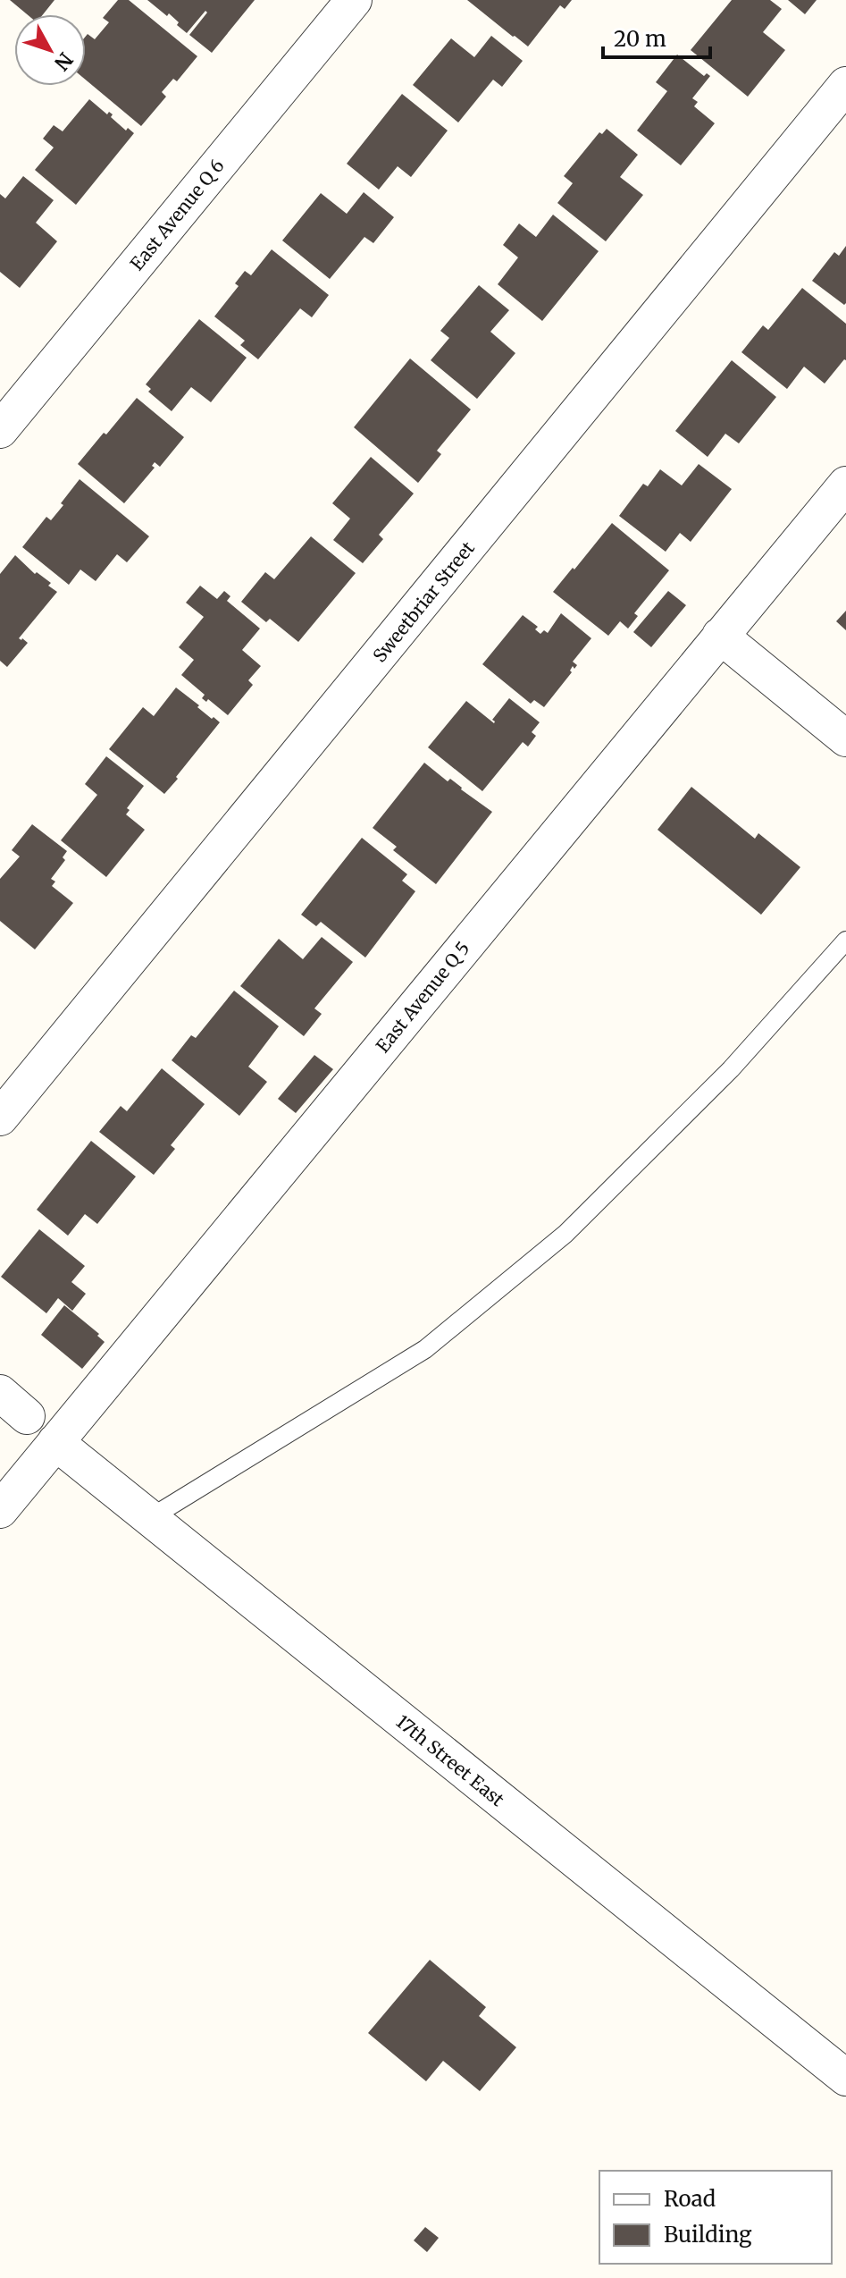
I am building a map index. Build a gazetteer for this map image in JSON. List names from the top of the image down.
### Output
{
  "streets": {
    "street": [
      "East Avenue Q 6",
      "Sweetbriar Street",
      "East Avenue Q 5",
      "17th Street East"
    ]
  },
  "crossings": [
    ["East Avenue Q 5", "17th Street East"]
  ],
  "legend": ["Road", "Building"],
  "scale_bar": "20 m",
  "north": "bottom right"
}
